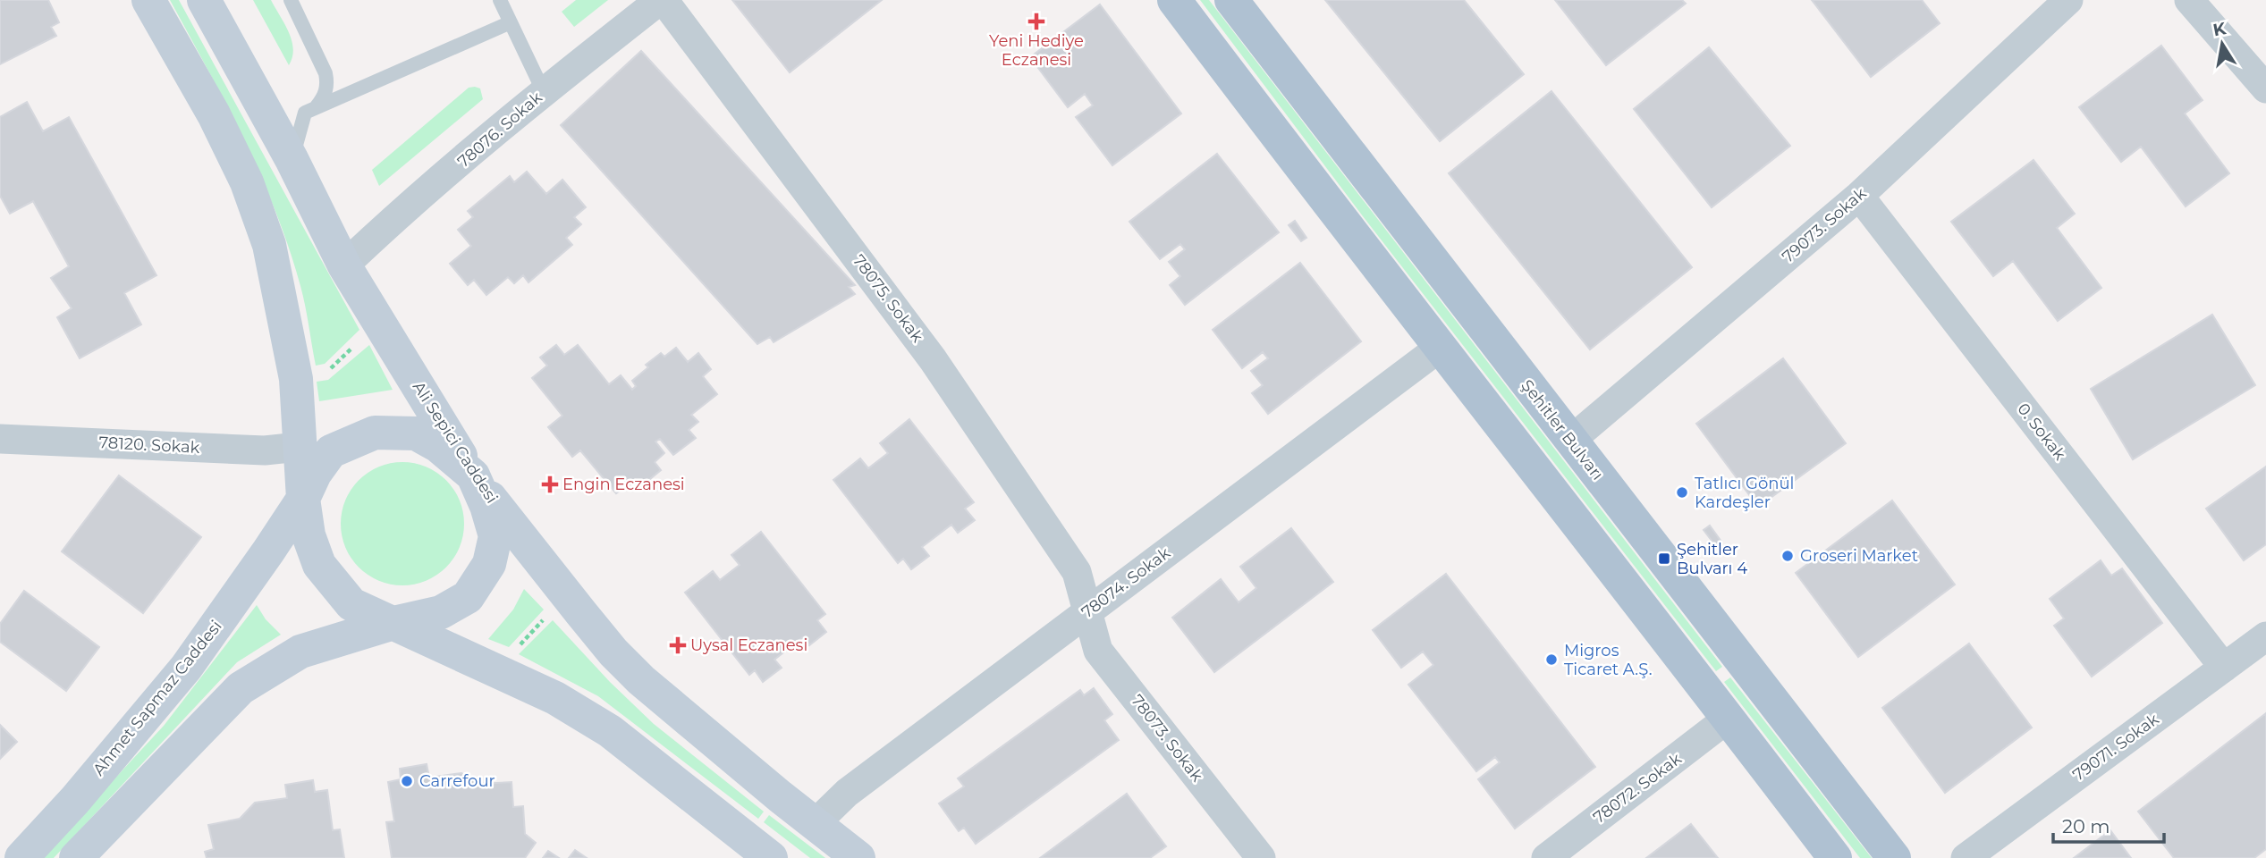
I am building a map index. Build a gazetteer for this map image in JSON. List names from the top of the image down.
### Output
{
  "streets": {
    "main road": ["Şehitler Bulvarı", "Ali Sepici Caddesi", "Ahmet Sapmaz Caddesi"],
    "street": [
      "78076. Sokak",
      "79073. Sokak",
      "78075. Sokak",
      "0. Sokak",
      "78120. Sokak",
      "78074. Sokak",
      "78073. Sokak",
      "79071. Sokak",
      "78072. Sokak"
    ]
  },
  "crossings": [
    ["78076. Sokak", "78075. Sokak"],
    ["78076. Sokak", "Ali Sepici Caddesi"],
    ["79073. Sokak", "Şehitler Bulvarı"],
    ["79073. Sokak", "0. Sokak"],
    ["78075. Sokak", "78074. Sokak"],
    ["78075. Sokak", "78073. Sokak"],
    ["0. Sokak", "79071. Sokak"],
    ["Ali Sepici Caddesi", "78074. Sokak"],
    ["Ali Sepici Caddesi", "Ahmet Sapmaz Caddesi"],
    ["78074. Sokak", "78073. Sokak"]
  ],
  "places": {
    "health": ["Yeni Hediye Eczanesi", "Engin Eczanesi", "Uysal Eczanesi"],
    "other": [
      "Tatlıcı Gönül Kardeşler",
      "Groseri Market",
      "Migros Ticaret A.Ş.",
      "Carrefour"
    ],
    "transit": ["Şehitler Bulvarı 4"]
  },
  "scale_bar": "20 m",
  "north": "top"
}
